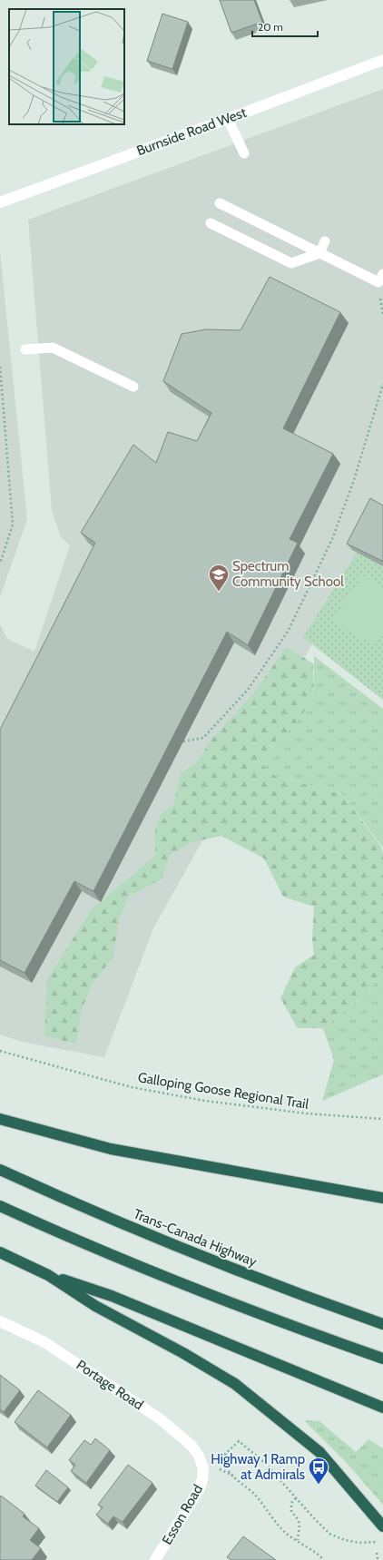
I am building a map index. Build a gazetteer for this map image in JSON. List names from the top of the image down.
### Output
{
  "streets": {
    "highway": ["Trans-Canada Highway"],
    "street": ["Burnside Road West", "Portage Road", "Esson Road"],
    "path": ["Galloping Goose Regional Trail"]
  },
  "crossings": [
    ["Portage Road", "Esson Road"]
  ],
  "places": {
    "school or university": ["Spectrum Community School"],
    "bus stop": ["Highway 1 Ramp at Admirals"]
  },
  "scale_bar": "20 m"
}
